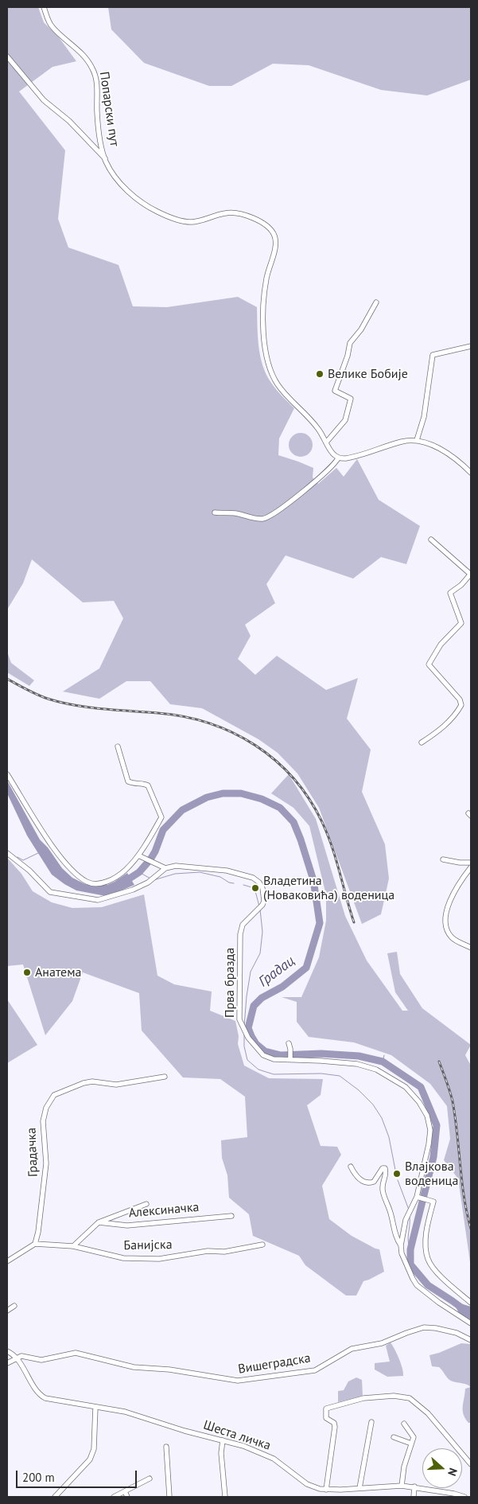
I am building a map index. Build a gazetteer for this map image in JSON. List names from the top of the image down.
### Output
{
  "streets": {
    "street": [
      "Попарски пут",
      "Прва бразда",
      "Градачка",
      "Алексиначка",
      "Банијска",
      "Вишеградска",
      "Шеста личка"
    ]
  },
  "crossings": [
    ["Градачка", "Банијска"],
    ["Вишеградска", "Шеста личка"]
  ],
  "water": ["Градац"],
  "places": [
    "Велике Бобије",
    "Владетина (Новаковића) воденица",
    "Анатема",
    "Влајкова воденица"
  ],
  "scale_bar": "200 m",
  "north": "right"
}
